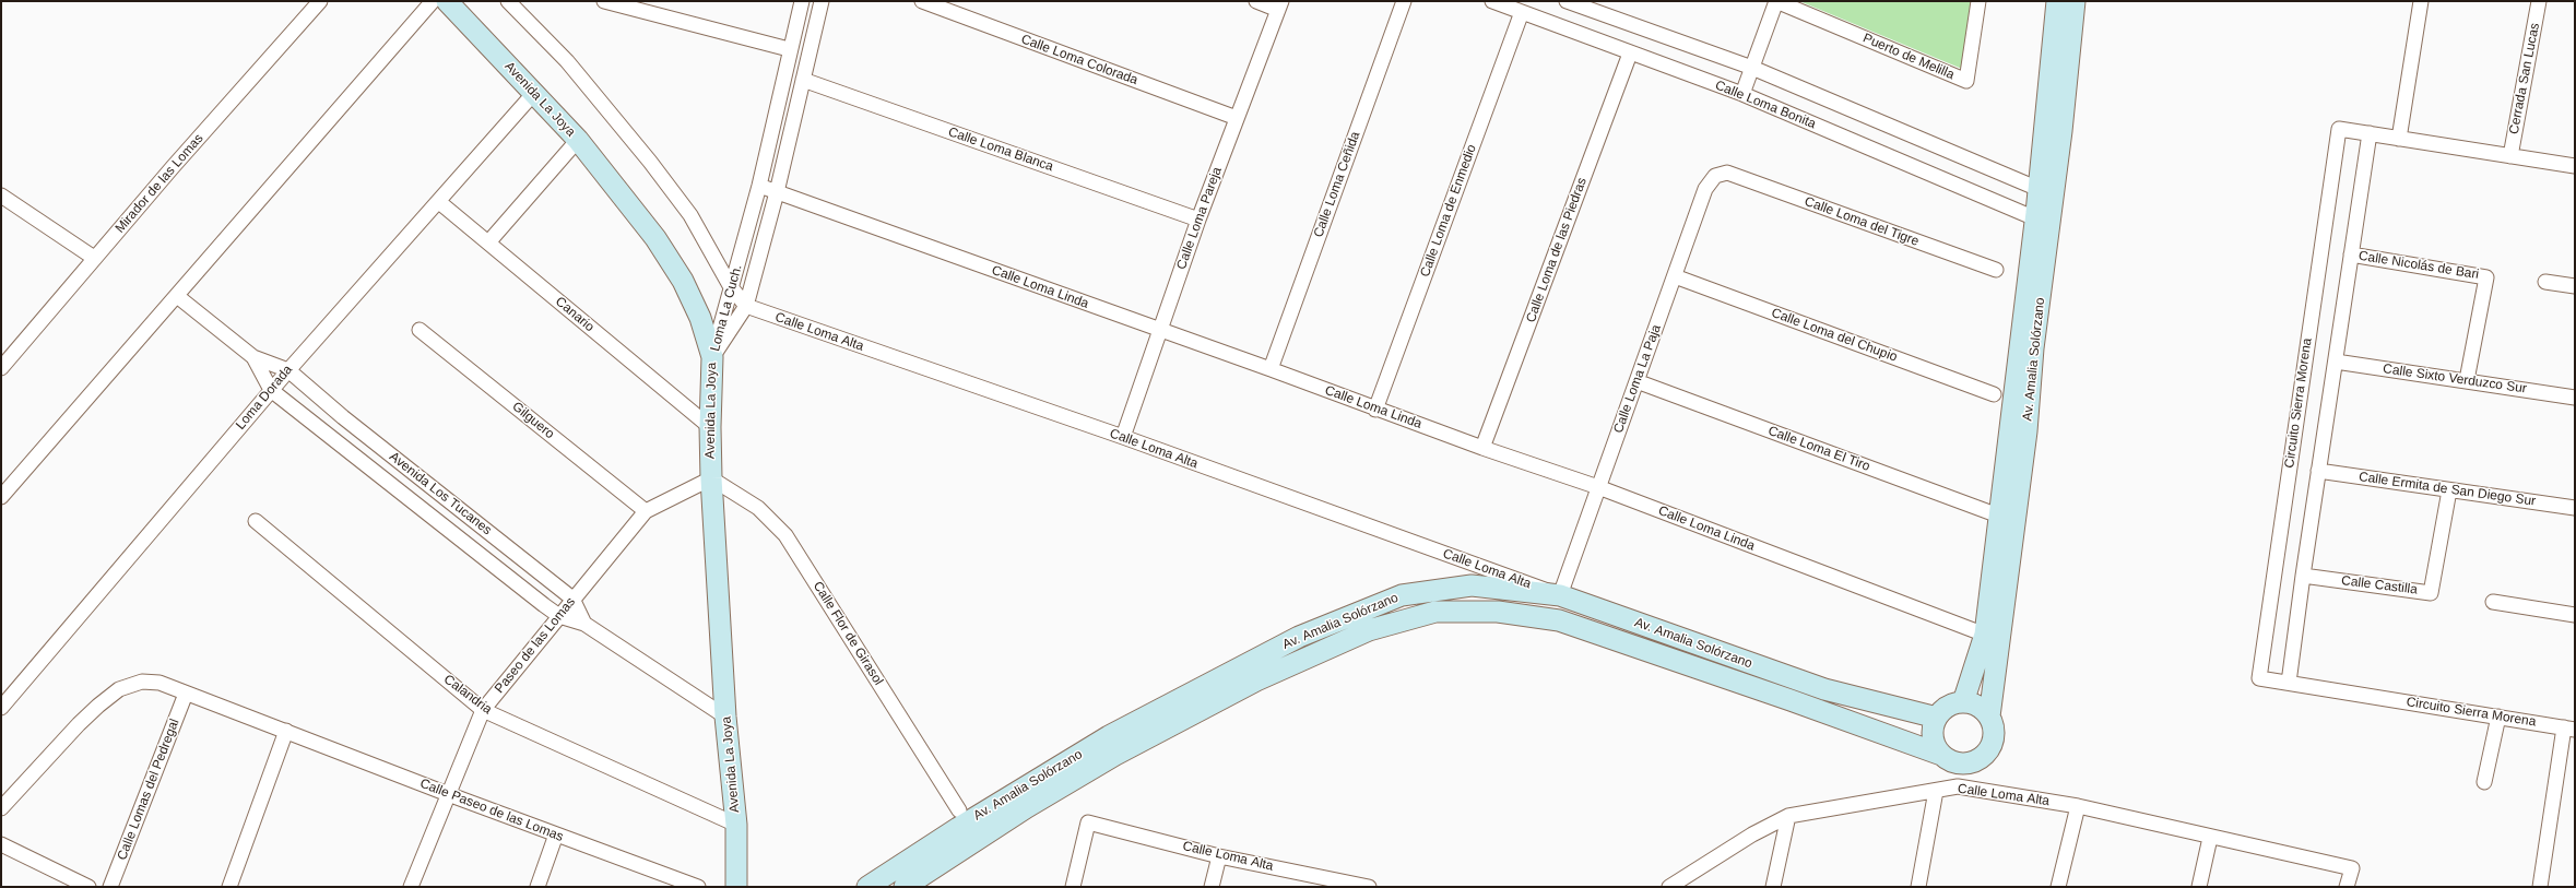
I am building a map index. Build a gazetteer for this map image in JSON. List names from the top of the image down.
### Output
{
  "streets": {
    "main road": ["Avenida La Joya", "Av. Amalia Solórzano"],
    "street": [
      "Puerto de Melilla",
      "Calle Loma Colorada",
      "Cerrada San Lucas",
      "Calle Loma Bonita",
      "Calle Loma Blanca",
      "Mirador de las Lomas",
      "Calle Loma Ceñida",
      "Calle Loma de Enmedio",
      "Calle Loma Pareja",
      "Calle Loma del Tigre",
      "Calle Loma de las Piedras",
      "Calle Nicolás de Bari",
      "Calle Loma Linda",
      "Loma La Cuch.",
      "Canario",
      "Calle Loma Alta",
      "Calle Loma del Chupio",
      "Calle Loma La Paja",
      "Calle Sixto Verduzco Sur",
      "Loma Dorada",
      "Circuito Sierra Morena",
      "Gilguero",
      "Calle Loma El Tiro",
      "Calle Ermita de San Diego Sur",
      "Avenida Los Tucanes",
      "Calle Castilla",
      "Calle Flor de Girasol",
      "Paseo de las Lomas",
      "Calandria",
      "Calle Lomas del Pedregal",
      "Calle Paseo de las Lomas"
    ]
  },
  "crossings": [
    ["Calle Loma Colorada", "Calle Loma Pareja"],
    ["Cerrada San Lucas", "Circuito Sierra Morena"],
    ["Avenida La Joya", "Loma La Cuch."],
    ["Avenida La Joya", "Canario"],
    ["Avenida La Joya", "Loma Dorada"],
    ["Avenida La Joya", "Avenida Los Tucanes"],
    ["Avenida La Joya", "Calle Flor de Girasol"],
    ["Avenida La Joya", "Paseo de las Lomas"],
    ["Avenida La Joya", "Calandria"],
    ["Calle Loma Bonita", "Calle Loma de Enmedio"],
    ["Calle Loma Bonita", "Calle Loma de las Piedras"],
    ["Calle Loma Bonita", "Av. Amalia Solórzano"],
    ["Calle Loma Blanca", "Calle Loma Pareja"],
    ["Calle Loma Blanca", "Loma La Cuch."],
    ["Calle Loma Ceñida", "Calle Loma Linda"],
    ["Calle Loma de Enmedio", "Calle Loma Linda"],
    ["Calle Loma Pareja", "Calle Loma Linda"],
    ["Calle Loma Pareja", "Calle Loma Alta"],
    ["Calle Loma del Tigre", "Calle Loma La Paja"],
    ["Calle Loma de las Piedras", "Calle Loma Linda"],
    ["Calle Nicolás de Bari", "Calle Sixto Verduzco Sur"],
    ["Calle Loma Linda", "Loma La Cuch."],
    ["Calle Loma Linda", "Av. Amalia Solórzano"],
    ["Calle Loma Linda", "Calle Loma La Paja"],
    ["Loma La Cuch.", "Calle Loma Alta"],
    ["Canario", "Loma Dorada"],
    ["Calle Loma Alta", "Av. Amalia Solórzano"],
    ["Calle Loma Alta", "Calle Loma La Paja"],
    ["Calle Loma del Chupio", "Calle Loma La Paja"],
    ["Av. Amalia Solórzano", "Calle Loma La Paja"],
    ["Av. Amalia Solórzano", "Calle Loma El Tiro"],
    ["Calle Loma La Paja", "Calle Loma El Tiro"],
    ["Loma Dorada", "Avenida Los Tucanes"],
    ["Gilguero", "Paseo de las Lomas"],
    ["Calle Ermita de San Diego Sur", "Calle Castilla"],
    ["Avenida Los Tucanes", "Paseo de las Lomas"],
    ["Calle Flor de Girasol", "Paseo de las Lomas"],
    ["Paseo de las Lomas", "Calandria"],
    ["Paseo de las Lomas", "Calle Paseo de las Lomas"],
    ["Calle Lomas del Pedregal", "Calle Paseo de las Lomas"]
  ]
}
